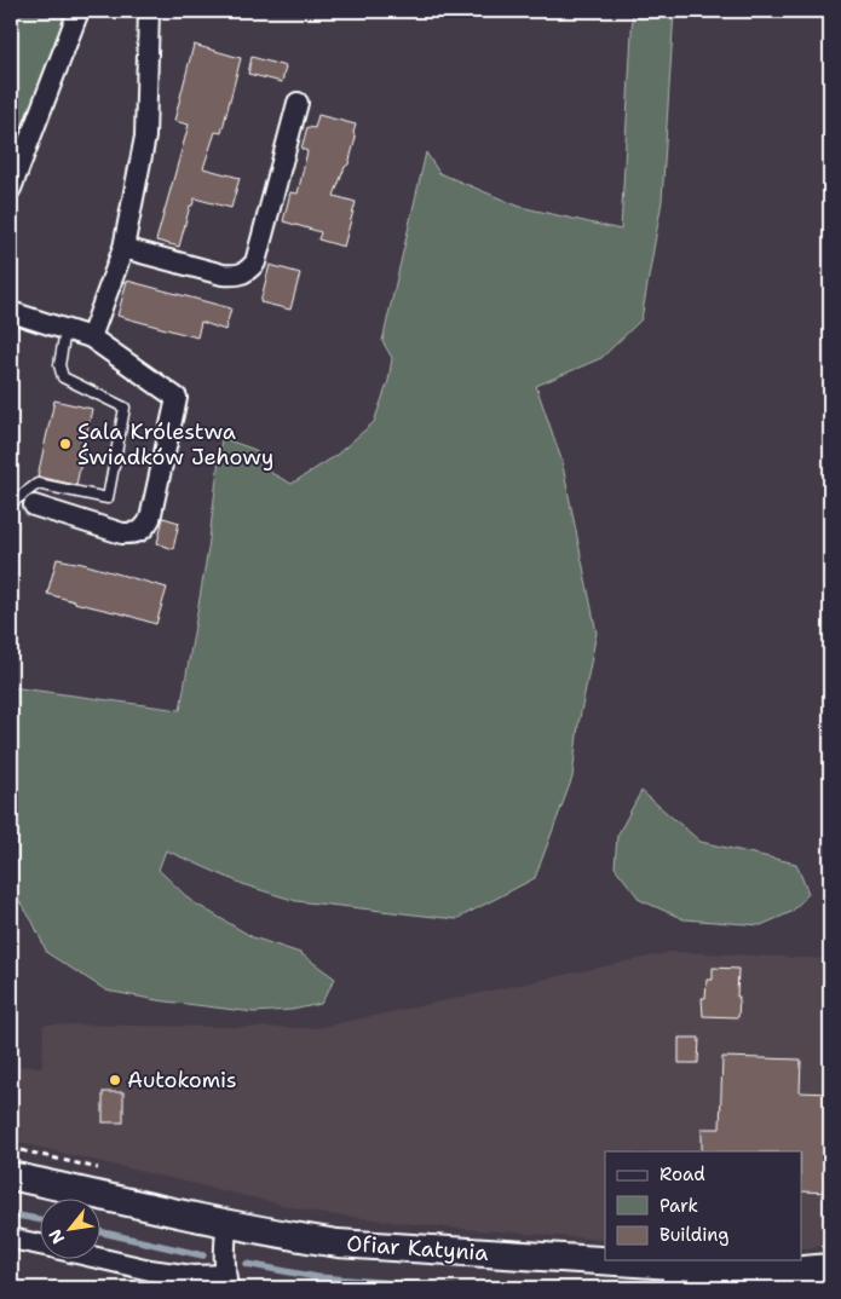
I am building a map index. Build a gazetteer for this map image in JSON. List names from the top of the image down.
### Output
{
  "streets": {
    "street": ["Ofiar Katynia"]
  },
  "places": ["Sala Królestwa Świadków Jehowy", "Autokomis"],
  "legend": ["Road", "Park", "Building"],
  "north": "bottom left"
}
